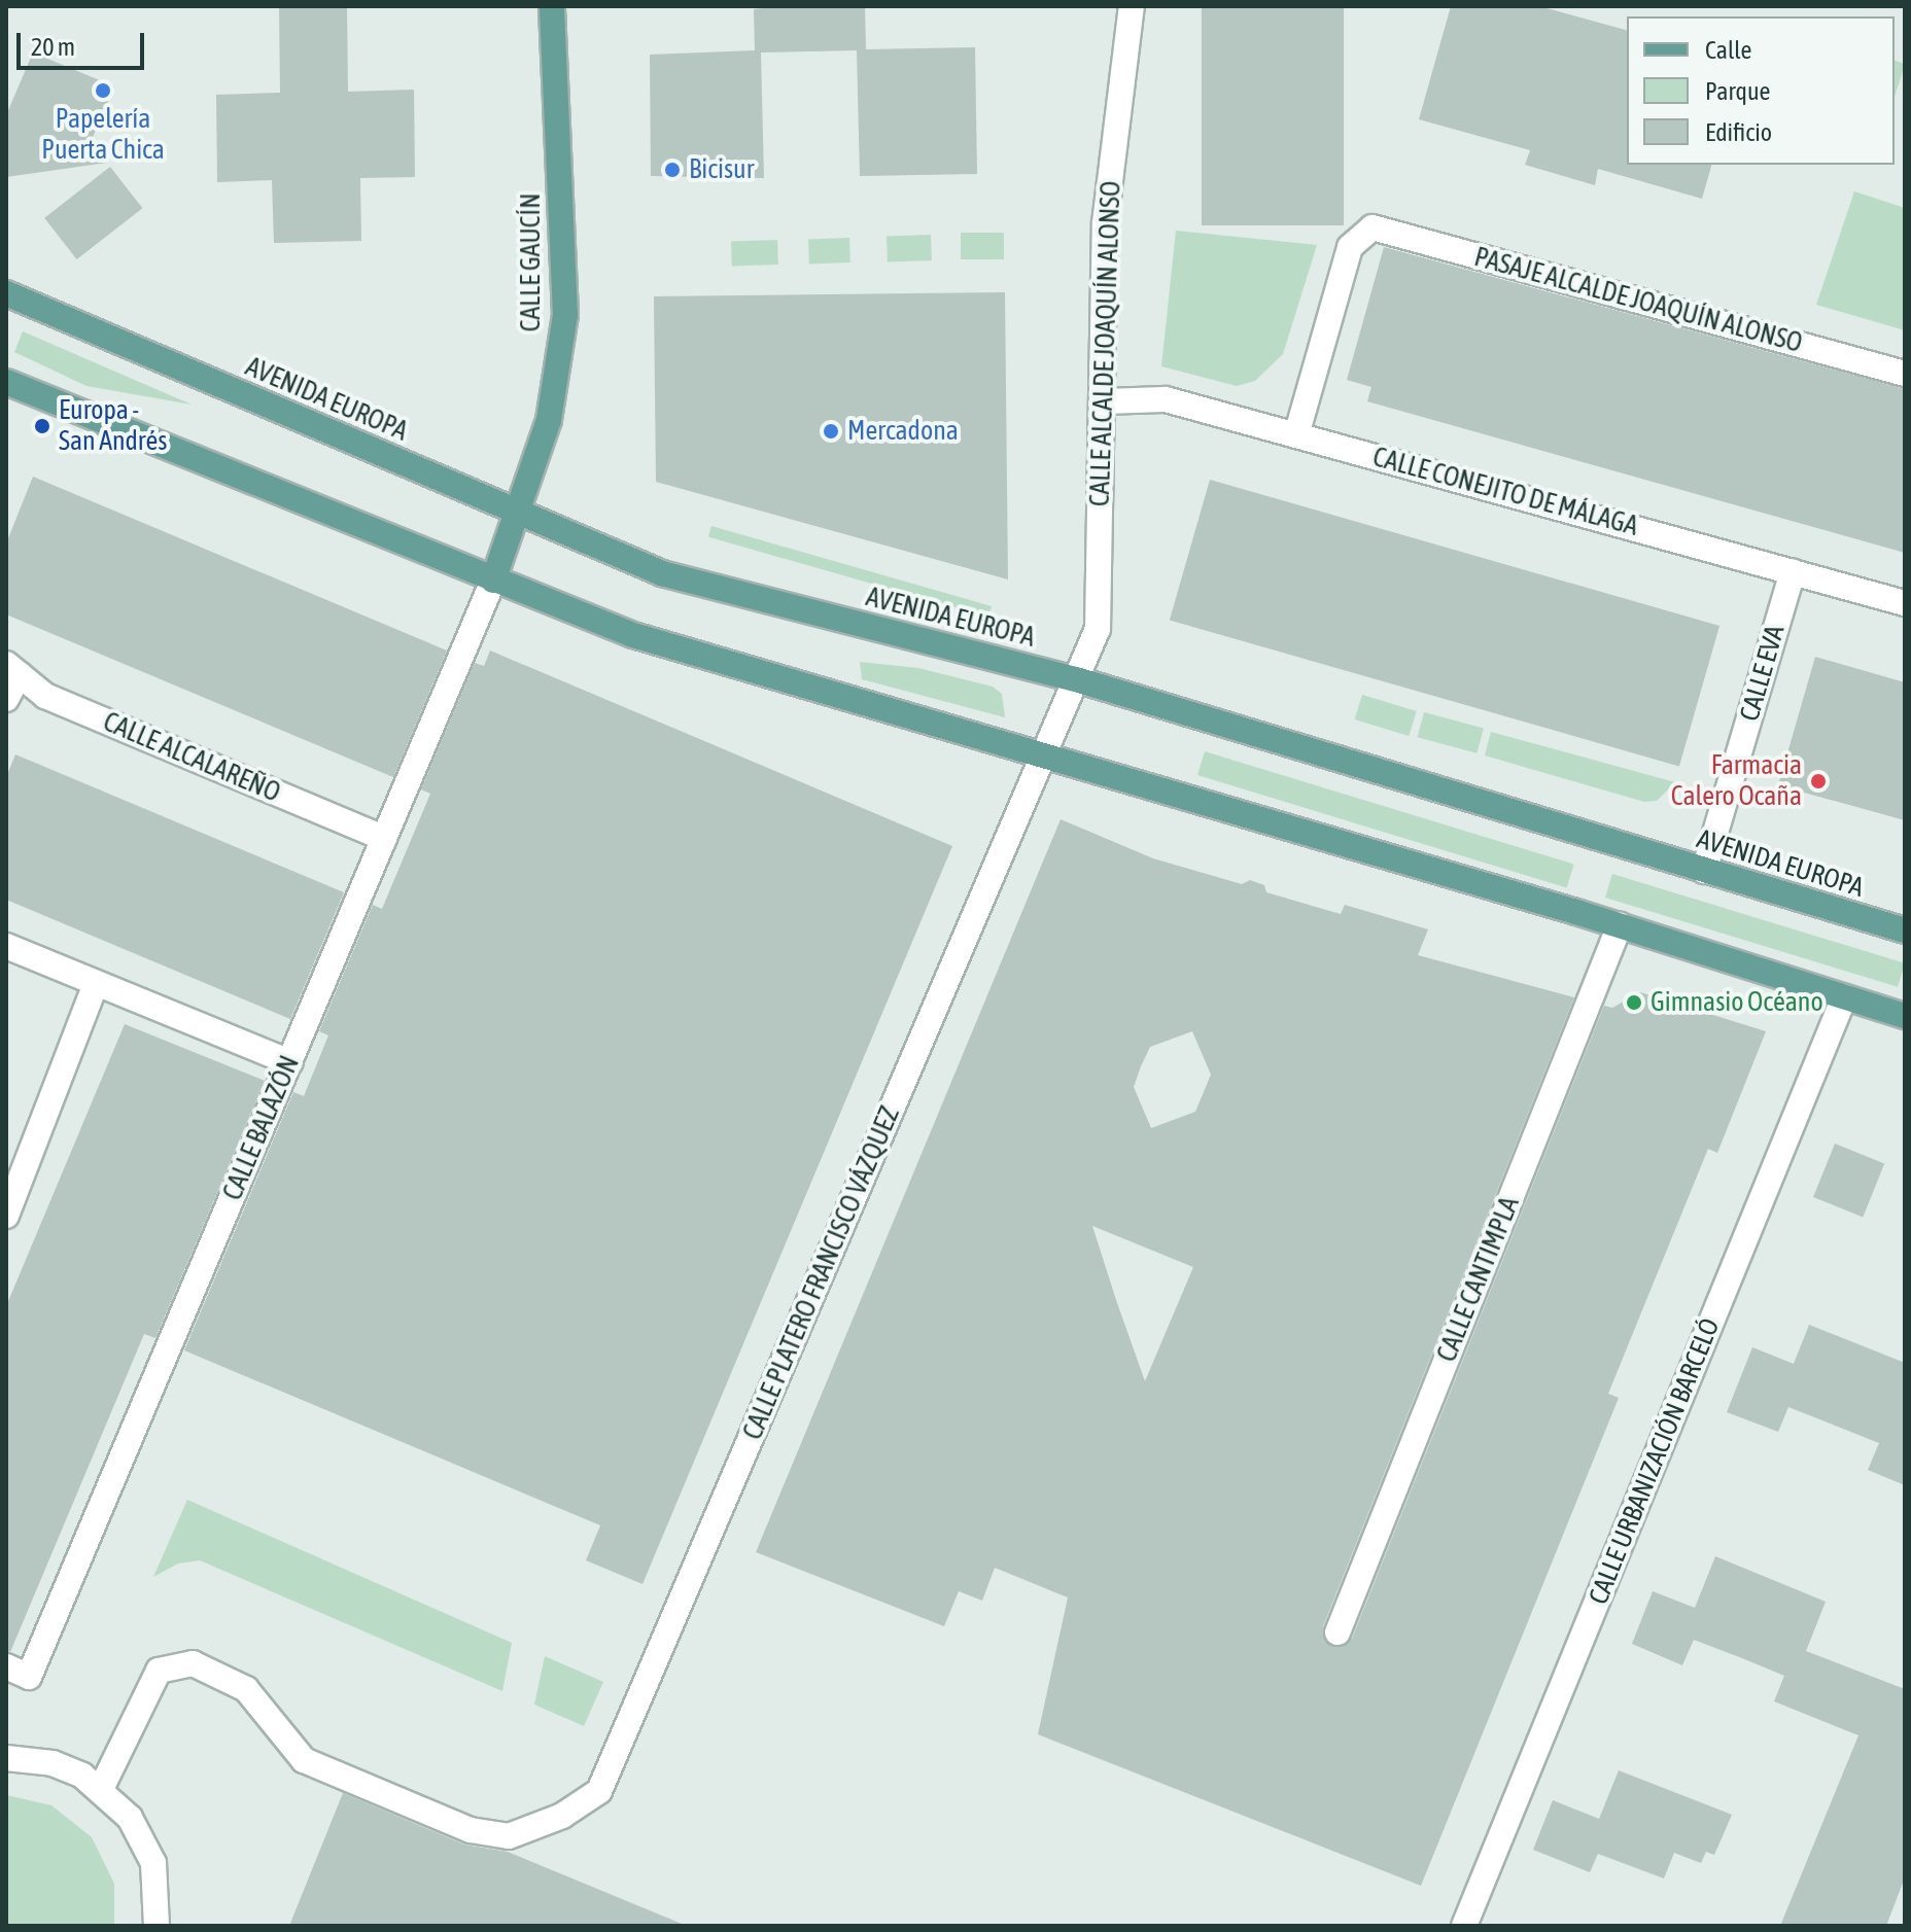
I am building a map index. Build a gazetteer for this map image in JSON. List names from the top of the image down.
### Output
{
  "streets": {
    "main road": ["CALLE GAUCÍN", "AVENIDA EUROPA"],
    "street": [
      "PASAJE ALCALDE JOAQUÍN ALONSO",
      "CALLE ALCALDE JOAQUÍN ALONSO",
      "CALLE CONEJITO DE MÁLAGA",
      "CALLE EVA",
      "CALLE ALCALAREÑO",
      "CALLE BALAZÓN",
      "CALLE PLATERO FRANCISCO VÁZQUEZ",
      "CALLE CANTIMPLA",
      "CALLE URBANIZACIÓN BARCELÓ"
    ]
  },
  "crossings": [
    ["CALLE GAUCÍN", "AVENIDA EUROPA"],
    ["CALLE GAUCÍN", "CALLE BALAZÓN"],
    ["PASAJE ALCALDE JOAQUÍN ALONSO", "CALLE CONEJITO DE MÁLAGA"],
    ["CALLE ALCALDE JOAQUÍN ALONSO", "AVENIDA EUROPA"],
    ["CALLE ALCALDE JOAQUÍN ALONSO", "CALLE CONEJITO DE MÁLAGA"],
    ["CALLE ALCALDE JOAQUÍN ALONSO", "CALLE PLATERO FRANCISCO VÁZQUEZ"],
    ["AVENIDA EUROPA", "CALLE EVA"],
    ["CALLE CONEJITO DE MÁLAGA", "CALLE EVA"],
    ["CALLE ALCALAREÑO", "CALLE BALAZÓN"]
  ],
  "places": [
    "Papelería Puerta Chica",
    "Bicisur",
    "Europa - San Andrés",
    "Mercadona",
    "Farmacia Calero Ocaña",
    "Gimnasio Océano"
  ],
  "legend": ["Calle", "Parque", "Edificio"],
  "scale_bar": "20 m"
}
